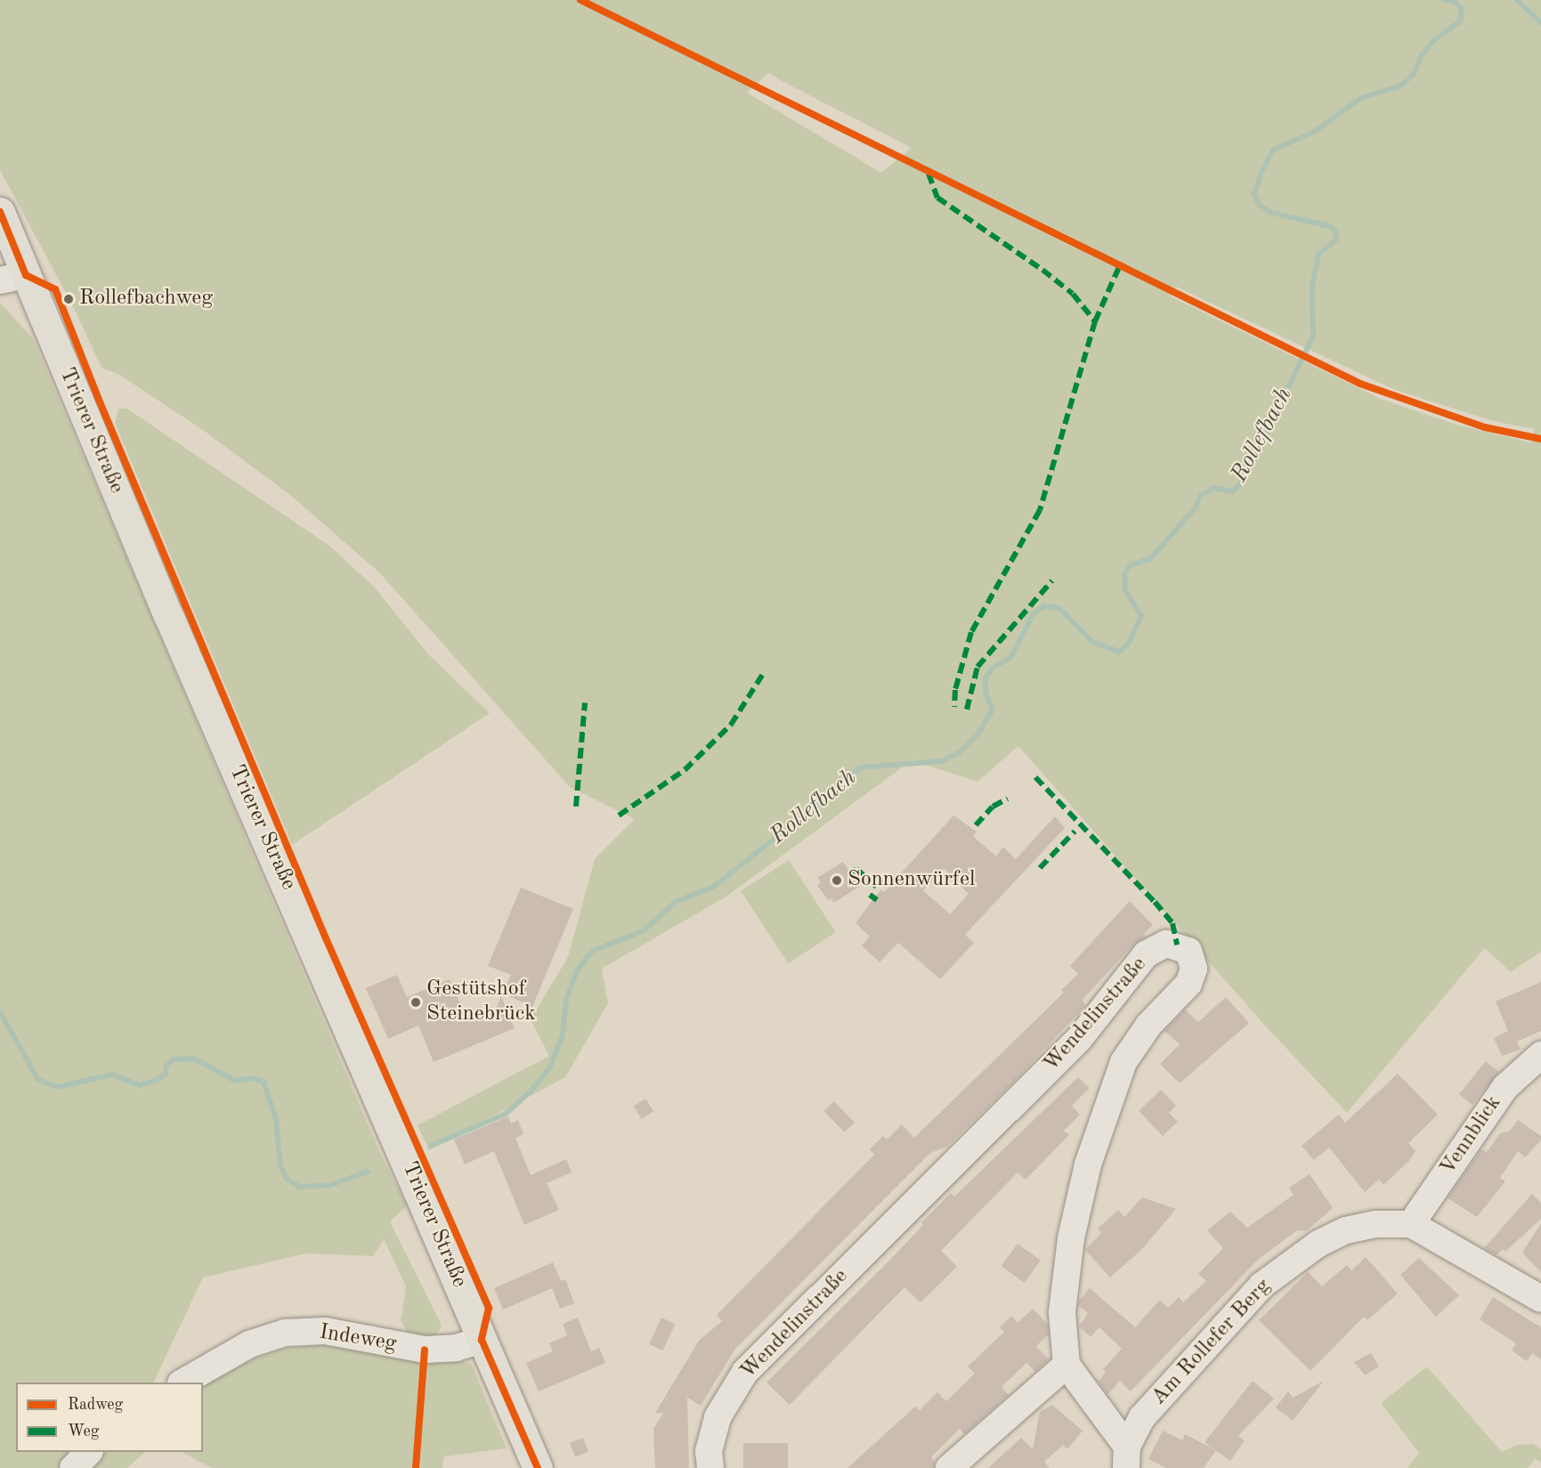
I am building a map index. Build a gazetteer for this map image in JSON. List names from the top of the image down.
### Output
{
  "streets": {
    "main road": ["Trierer Straße"],
    "street": [
      "Wendelinstraße",
      "Vennblick",
      "Indeweg",
      "Am Rollefer Berg"
    ]
  },
  "crossings": [
    ["Trierer Straße", "Indeweg"],
    ["Vennblick", "Am Rollefer Berg"]
  ],
  "water": ["Rollefbach"],
  "places": ["Rollefbachweg", "Sonnenwürfel", "Gestütshof Steinebrück"],
  "legend": ["Radweg", "Weg"]
}
